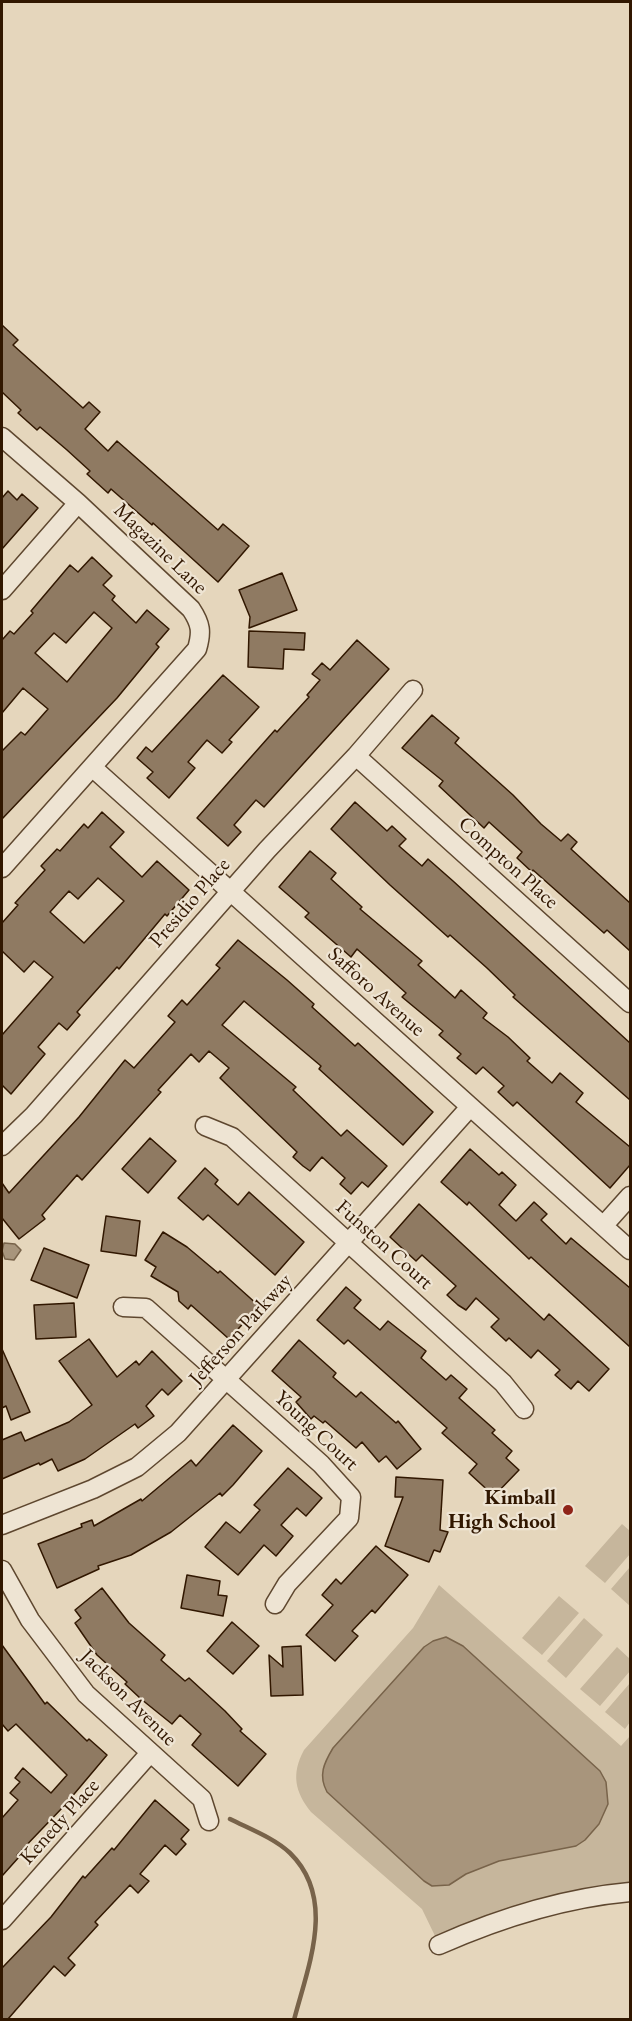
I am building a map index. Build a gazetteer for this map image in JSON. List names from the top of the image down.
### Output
{
  "streets": {
    "street": [
      "Magazine Lane",
      "Compton Place",
      "Presidio Place",
      "Safforo Avenue",
      "Funston Court",
      "Jefferson Parkway",
      "Young Court",
      "Jackson Avenue",
      "Kenedy Place"
    ]
  },
  "crossings": [
    ["Magazine Lane", "Safforo Avenue"],
    ["Compton Place", "Presidio Place"],
    ["Presidio Place", "Safforo Avenue"],
    ["Safforo Avenue", "Jefferson Parkway"],
    ["Funston Court", "Jefferson Parkway"],
    ["Jefferson Parkway", "Young Court"],
    ["Jackson Avenue", "Kenedy Place"]
  ],
  "places": ["Kimball High School"]
}
